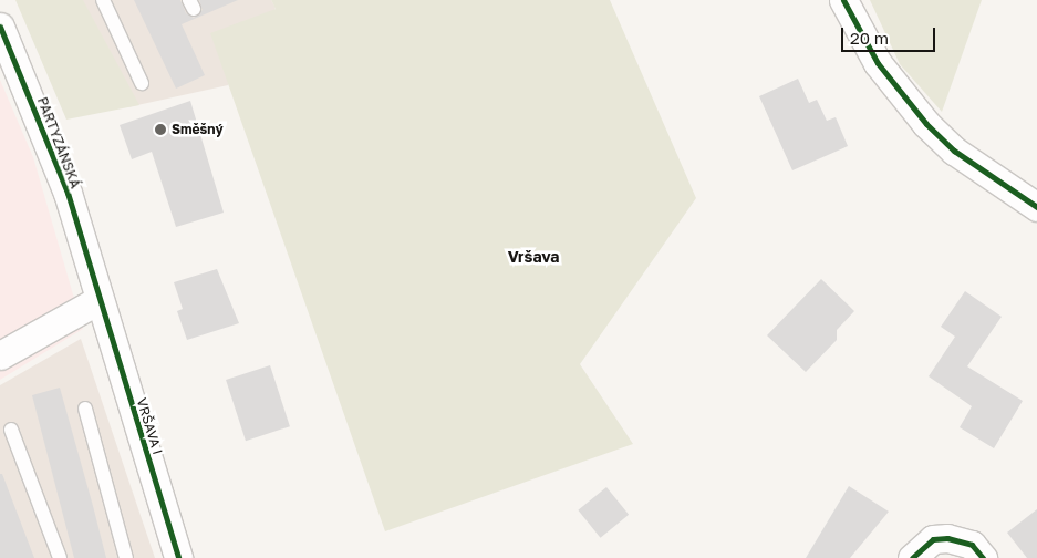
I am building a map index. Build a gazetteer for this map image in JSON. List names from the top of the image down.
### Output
{
  "streets": {
    "street": ["PARTYZÁNSKÁ", "VRŠAVA I"]
  },
  "crossings": [
    ["PARTYZÁNSKÁ", "VRŠAVA I"]
  ],
  "districts": ["Vršava"],
  "places": ["Směšný"],
  "scale_bar": "20 m"
}
